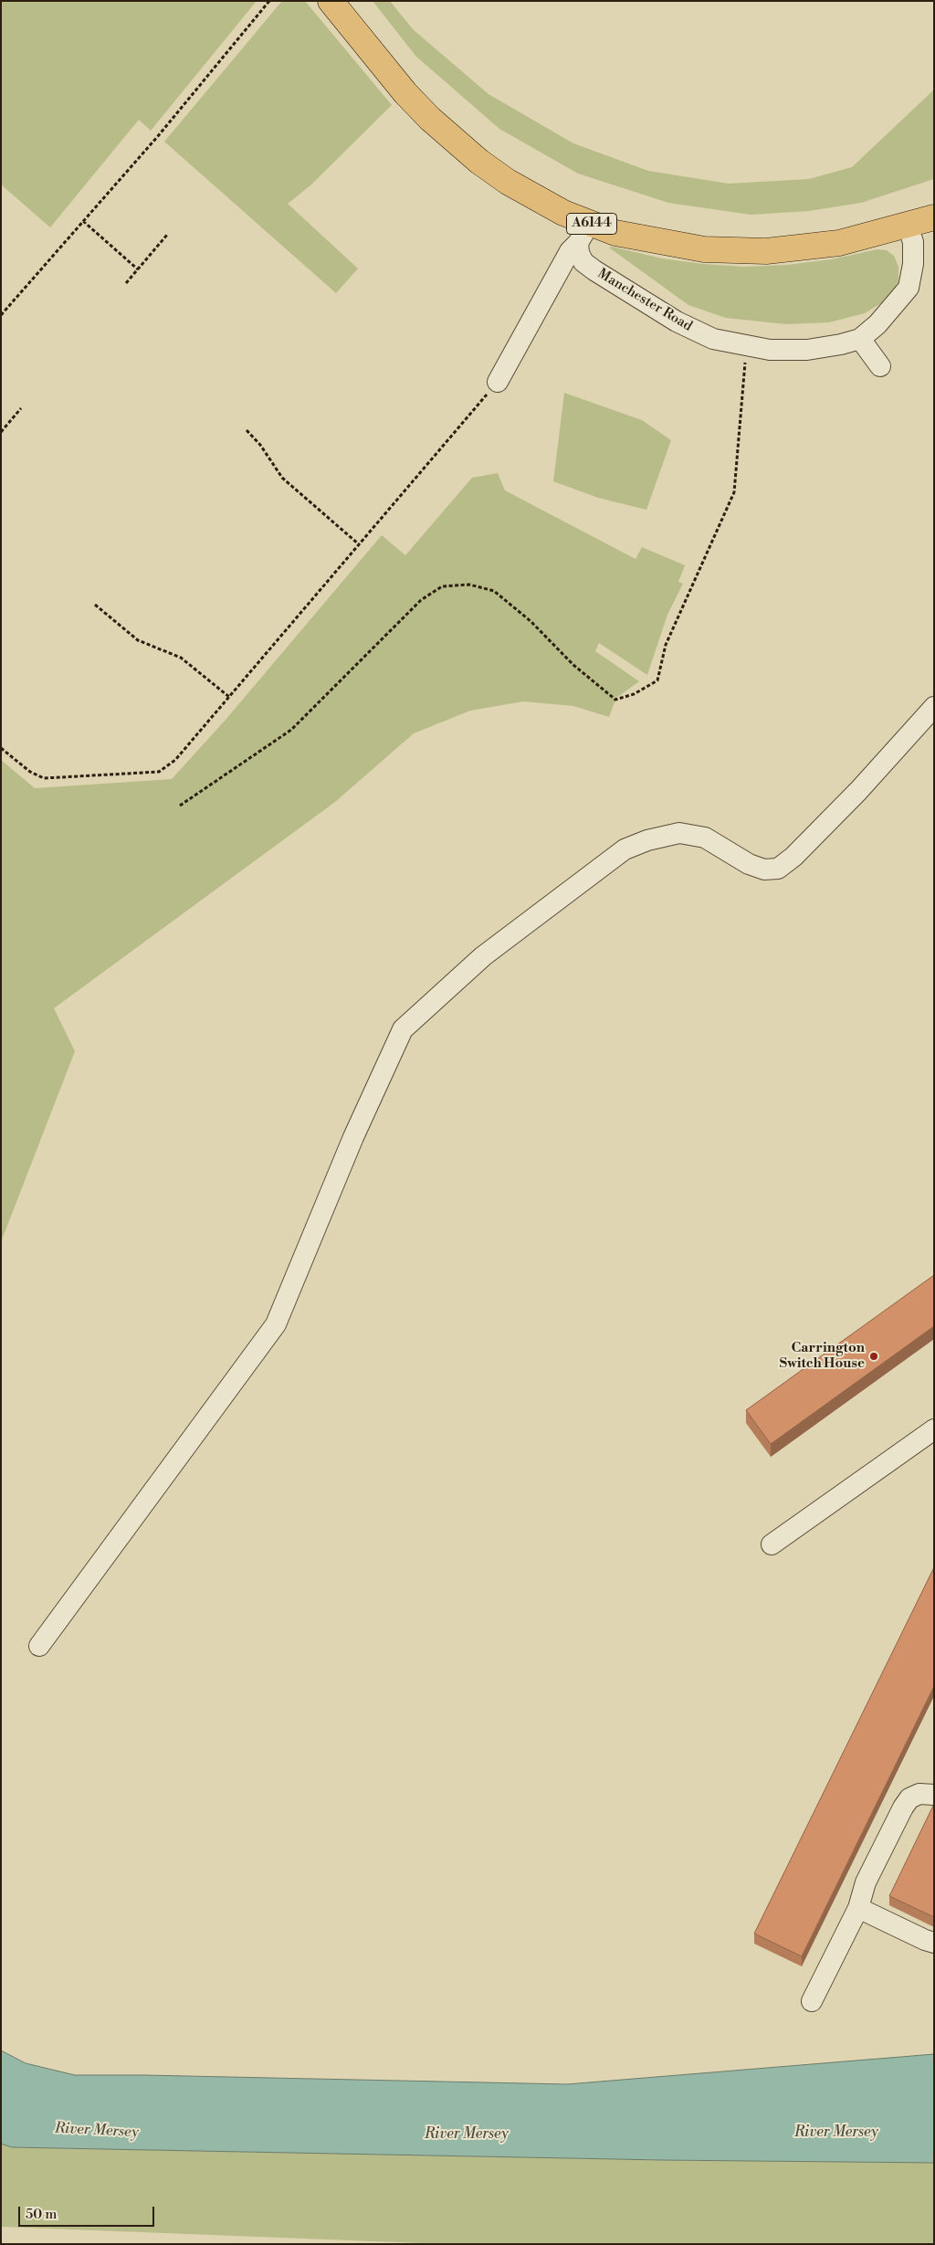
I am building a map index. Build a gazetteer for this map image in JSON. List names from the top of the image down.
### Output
{
  "streets": {
    "main road": ["A6144"],
    "street": ["Manchester Road"]
  },
  "crossings": [
    ["A6144", "Manchester Road"]
  ],
  "water": ["River Mersey"],
  "places": ["Carrington Switch House"],
  "scale_bar": "50 m"
}
